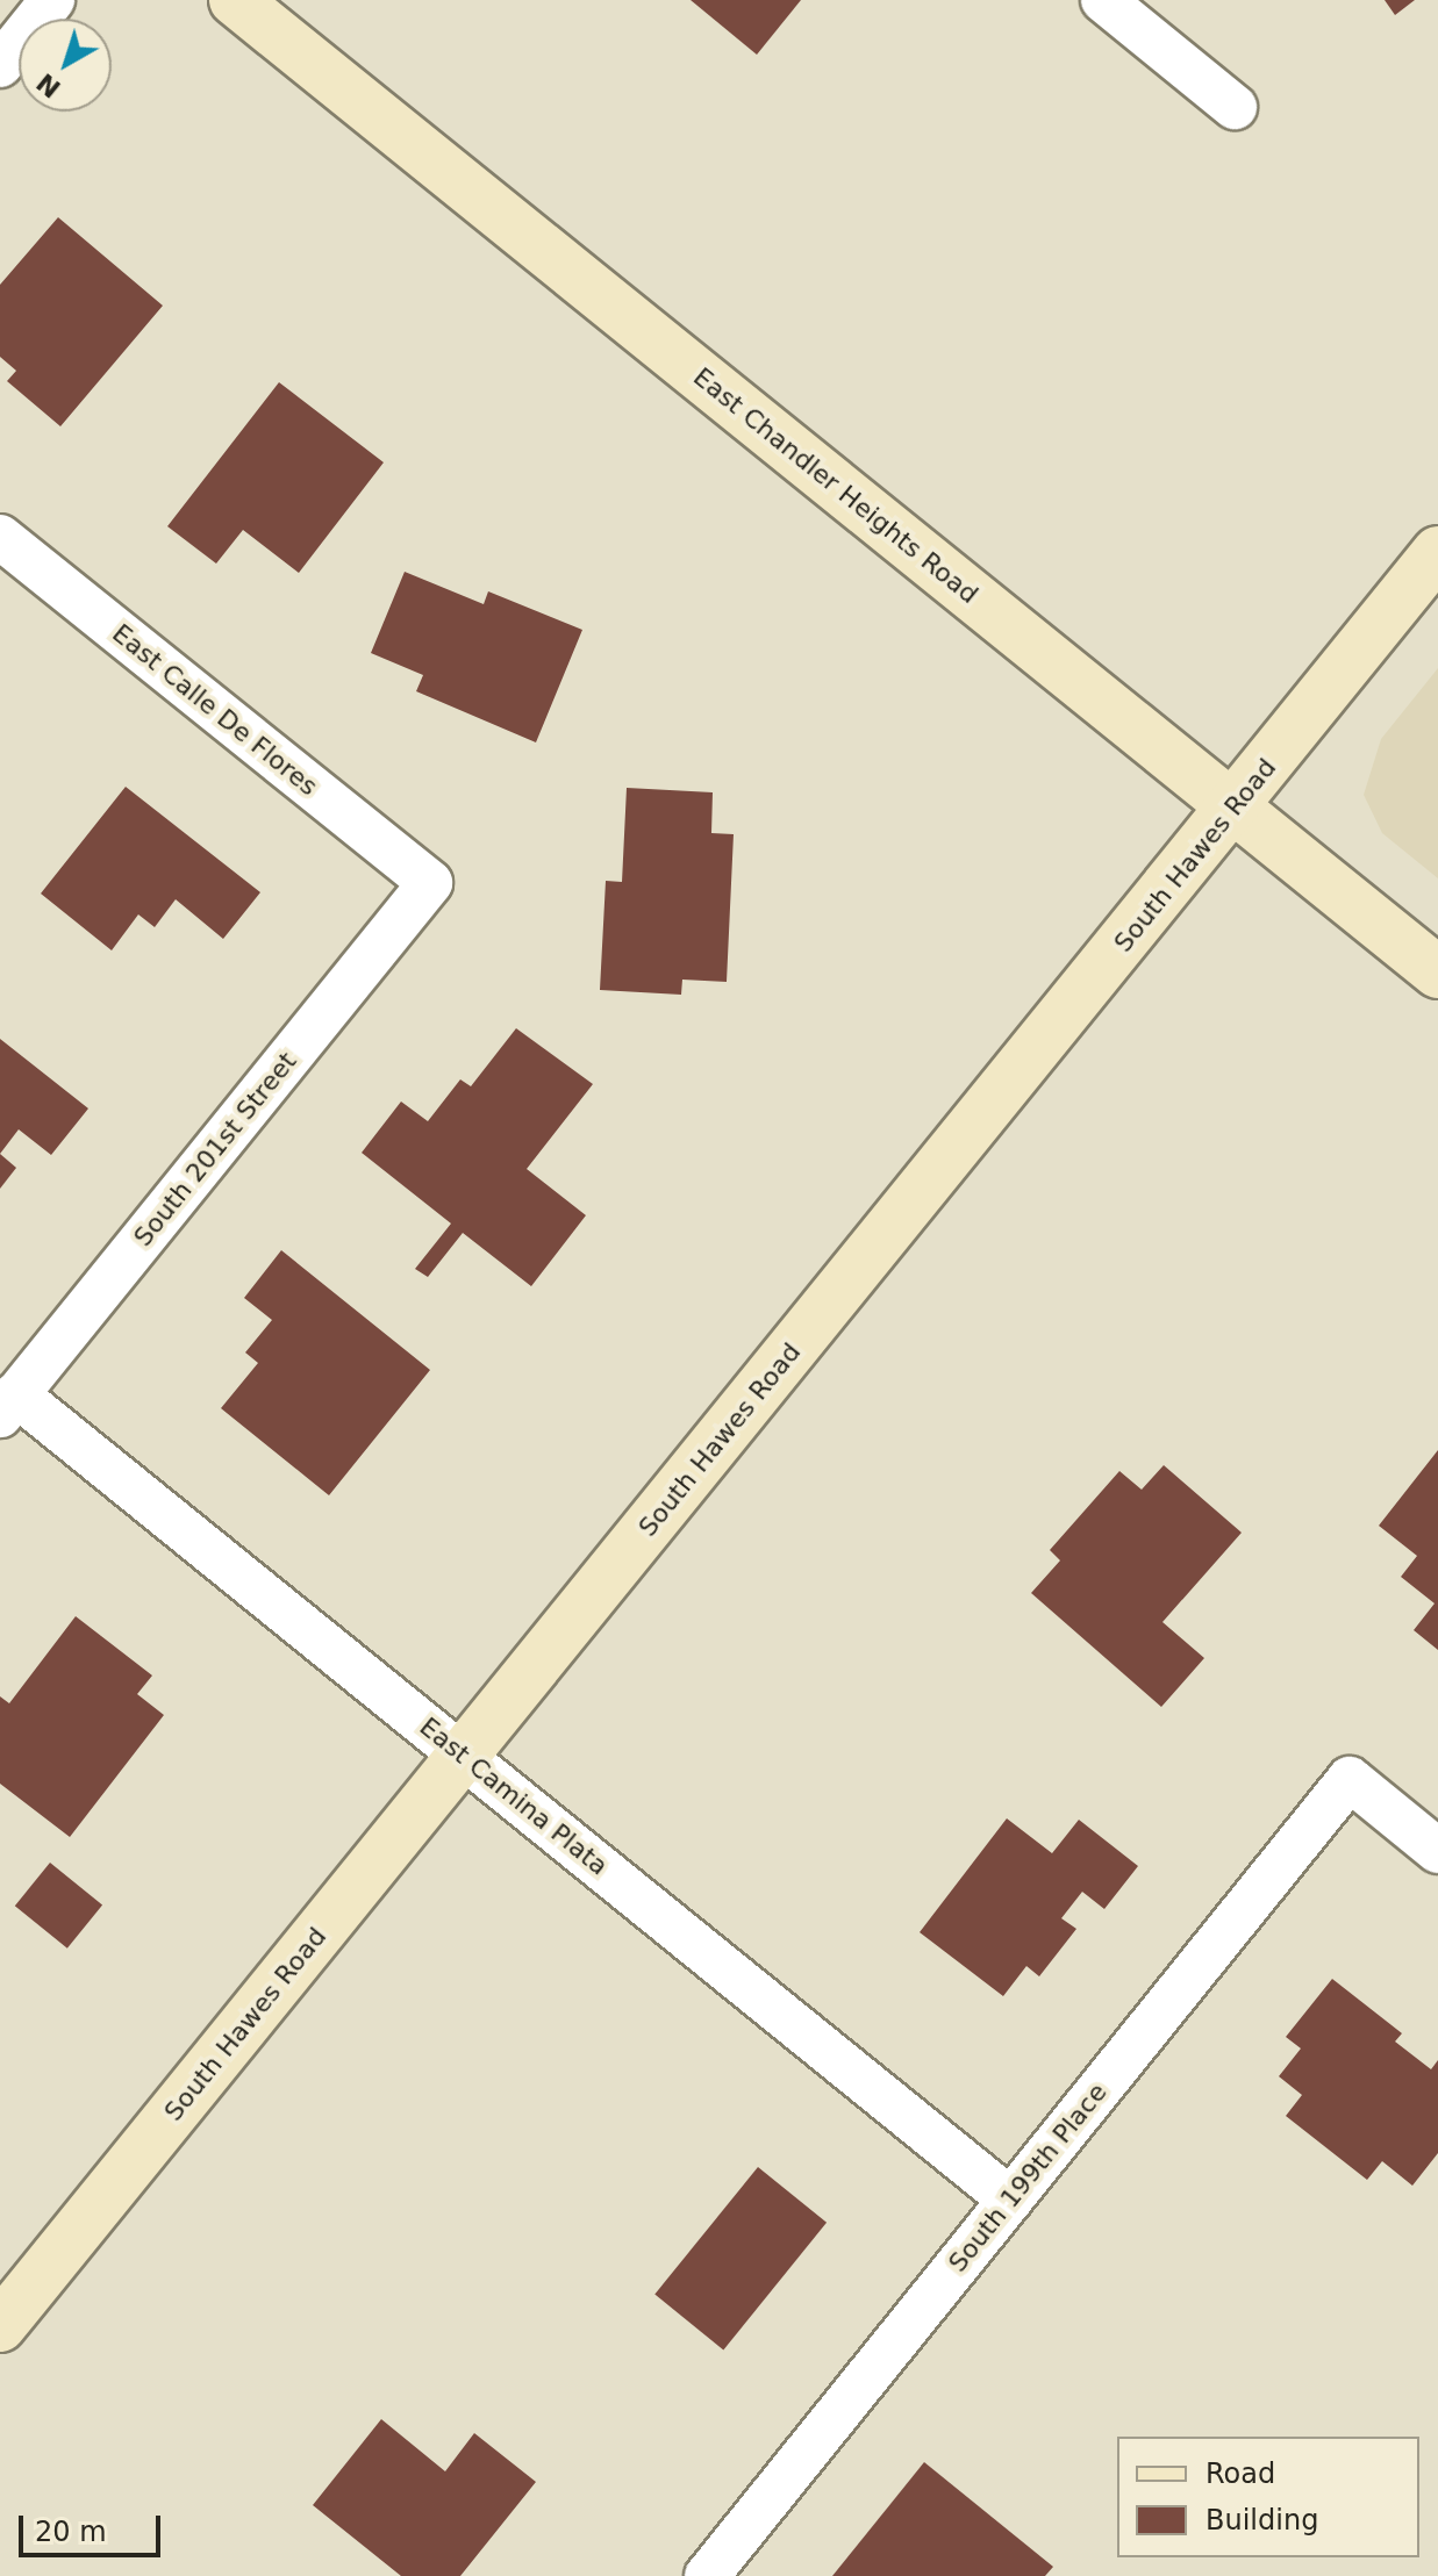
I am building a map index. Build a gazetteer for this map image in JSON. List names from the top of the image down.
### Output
{
  "streets": {
    "main road": ["East Chandler Heights Road", "South Hawes Road"],
    "street": [
      "East Calle De Flores",
      "South 201st Street",
      "East Camina Plata",
      "South 199th Place"
    ]
  },
  "crossings": [
    ["East Chandler Heights Road", "South Hawes Road"],
    ["East Calle De Flores", "South 201st Street"],
    ["South Hawes Road", "East Camina Plata"],
    ["South 201st Street", "East Camina Plata"],
    ["East Camina Plata", "South 199th Place"]
  ],
  "legend": ["Road", "Building"],
  "scale_bar": "20 m",
  "north": "bottom left"
}
